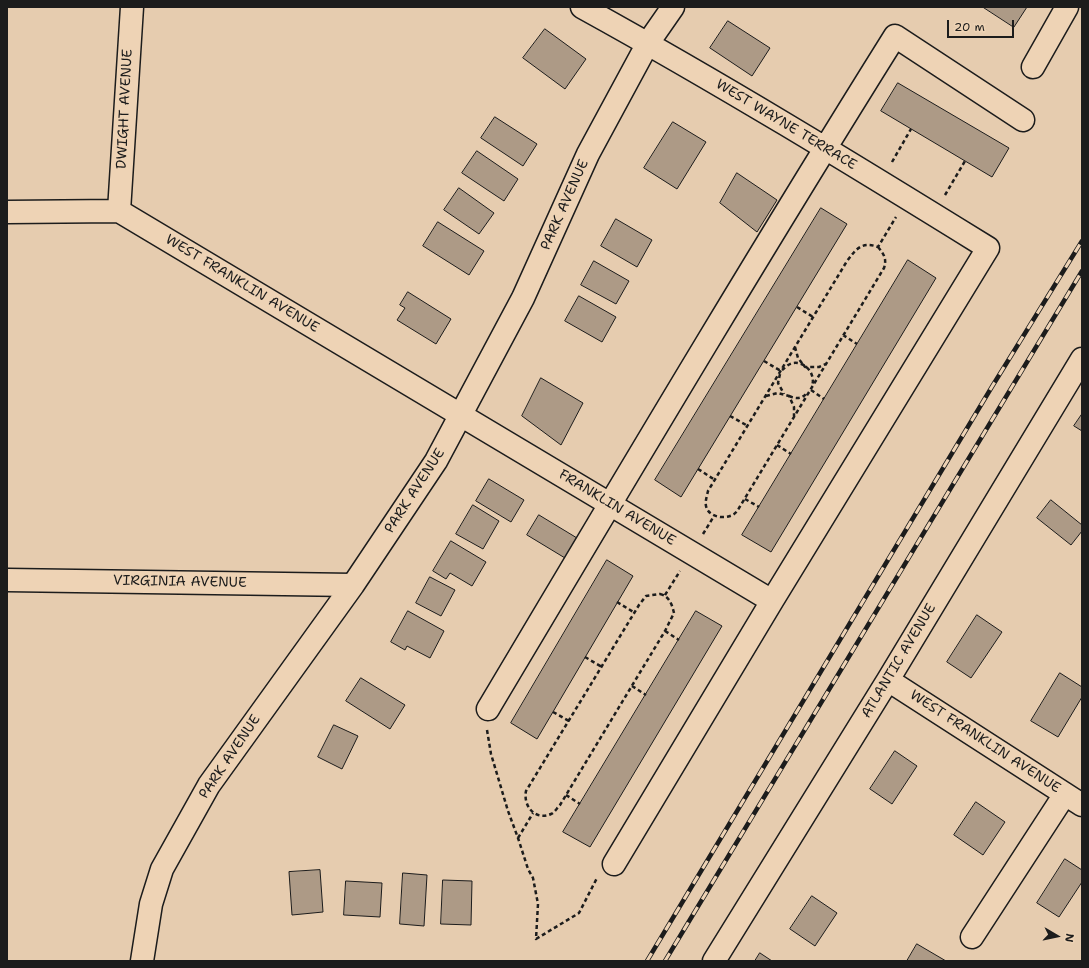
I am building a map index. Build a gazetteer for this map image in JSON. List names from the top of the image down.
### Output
{
  "streets": {
    "street": [
      "DWIGHT AVENUE",
      "WEST WAYNE TERRACE",
      "PARK AVENUE",
      "WEST FRANKLIN AVENUE",
      "FRANKLIN AVENUE",
      "VIRGINIA AVENUE",
      "ATLANTIC AVENUE"
    ]
  },
  "crossings": [
    ["DWIGHT AVENUE", "WEST FRANKLIN AVENUE"],
    ["WEST WAYNE TERRACE", "PARK AVENUE"],
    ["WEST WAYNE TERRACE", "FRANKLIN AVENUE"],
    ["PARK AVENUE", "WEST FRANKLIN AVENUE"],
    ["PARK AVENUE", "FRANKLIN AVENUE"],
    ["PARK AVENUE", "VIRGINIA AVENUE"],
    ["WEST FRANKLIN AVENUE", "FRANKLIN AVENUE"],
    ["WEST FRANKLIN AVENUE", "ATLANTIC AVENUE"]
  ],
  "scale_bar": "20 m",
  "north": "right"
}
